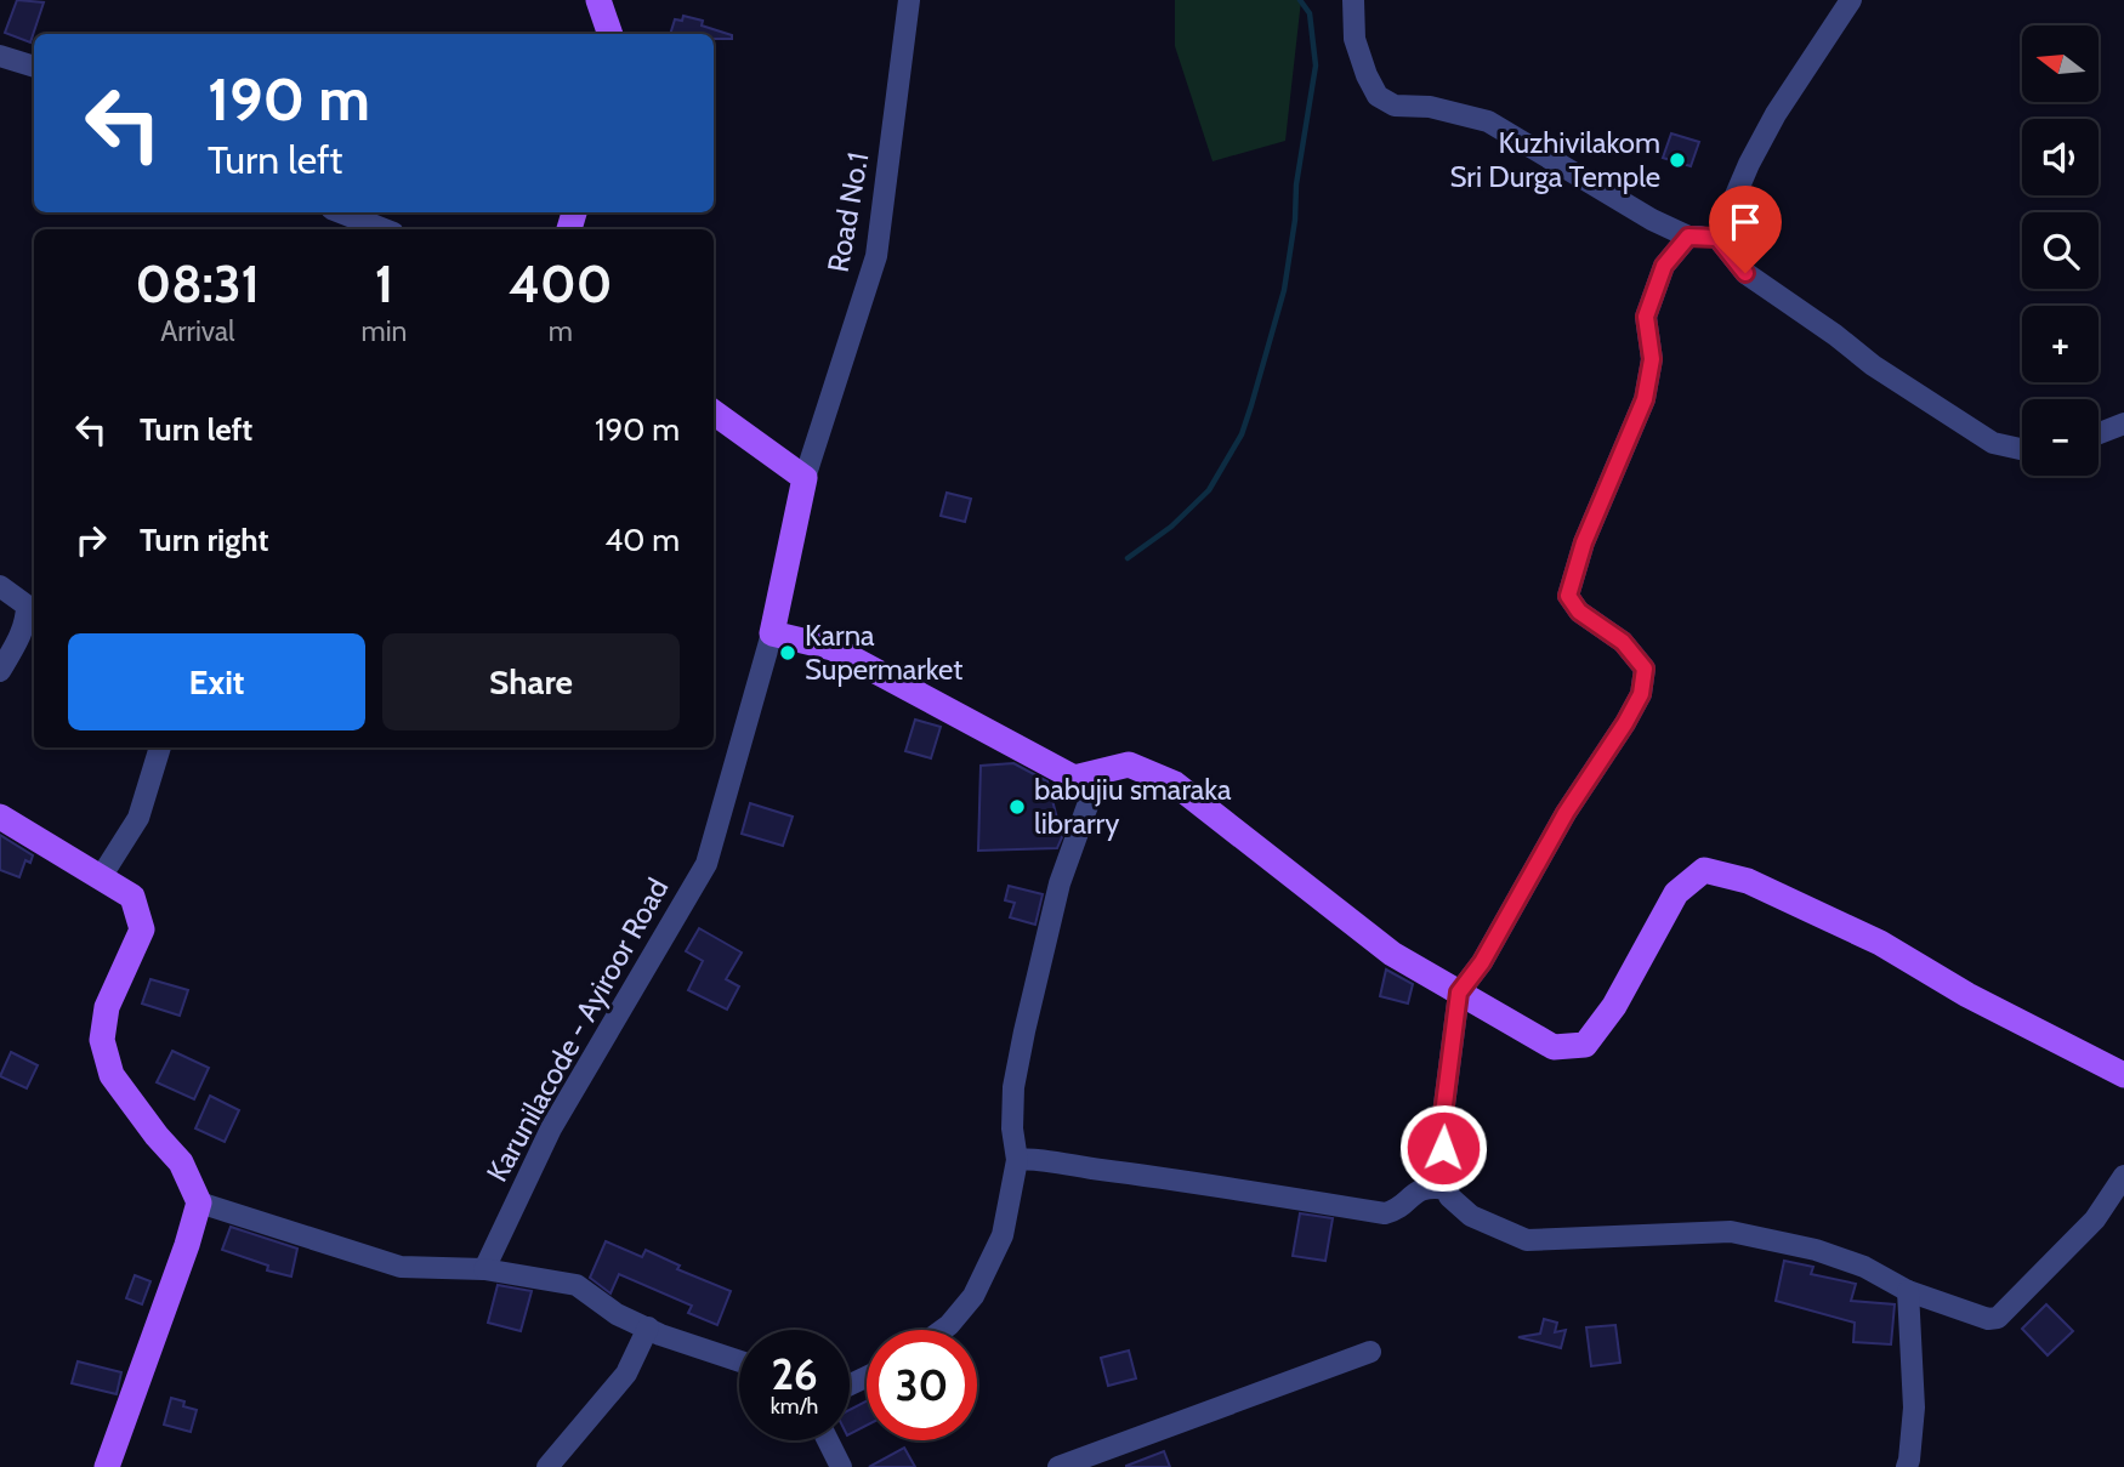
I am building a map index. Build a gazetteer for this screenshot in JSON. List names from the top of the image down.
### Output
{
  "streets": {
    "street": ["Road No.1", "Karunilacode - Ayiroor Road"]
  },
  "places": ["Kuzhivilakom Sri Durga Temple", "Karna Supermarket", "babujiu smaraka librarry"],
  "north": "left",
  "page": {
    "map_buttons": ["+", "−"],
    "turn": ["190 m", "Turn left"],
    "eta": [
      "08:31",
      "Arrival",
      "1",
      "min",
      "400",
      "m"
    ],
    "list": [
      {
        "name": "Turn left",
        "value": "190 m"
      },
      {
        "name": "Turn right",
        "value": "40 m"
      }
    ],
    "buttons": ["Exit", "Share"],
    "speed": "26 km/h",
    "limit": "30"
  }
}
